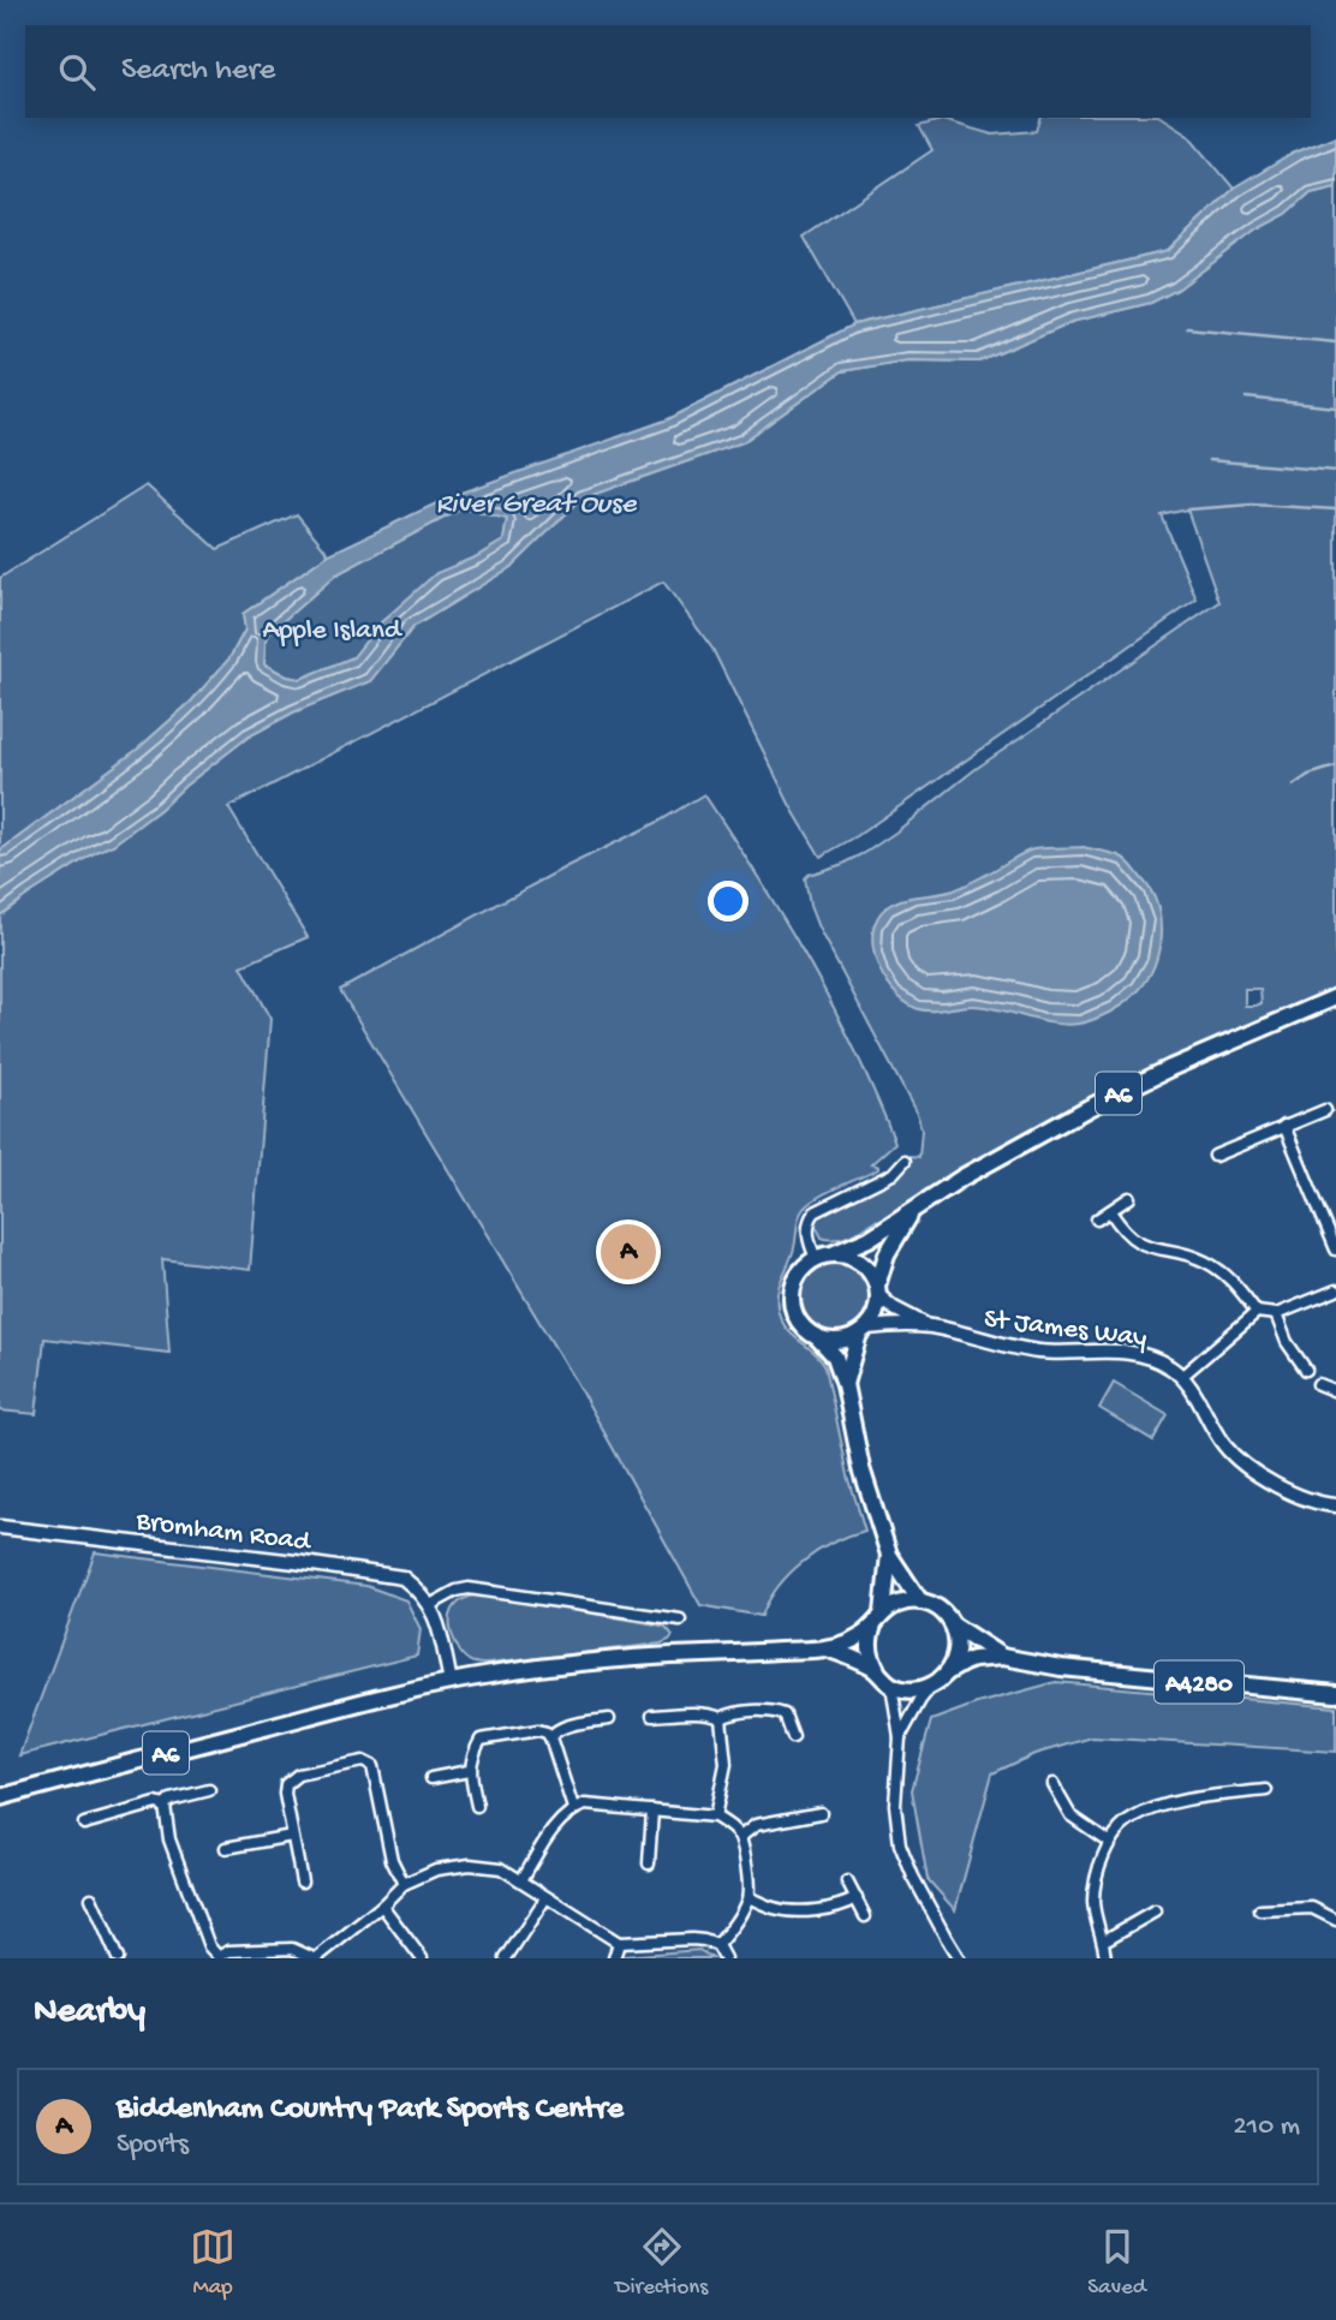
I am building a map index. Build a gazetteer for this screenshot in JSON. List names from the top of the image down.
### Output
{
  "streets": {
    "main road": ["A6", "A4280"],
    "street": ["St James Way", "Bromham Road"]
  },
  "crossings": [
    ["A6", "Bromham Road"],
    ["A6", "A4280"]
  ],
  "water": ["River Great Ouse"],
  "parks": ["Apple Island"],
  "page": {
    "search": "Search here",
    "pins": "A",
    "heading": "Nearby",
    "list": [
      {
        "mark": "A",
        "name": "Biddenham Country Park Sports Centre",
        "note": "Sports",
        "value": "210 m"
      }
    ],
    "nav": ["Map", "Directions", "Saved"]
  }
}
